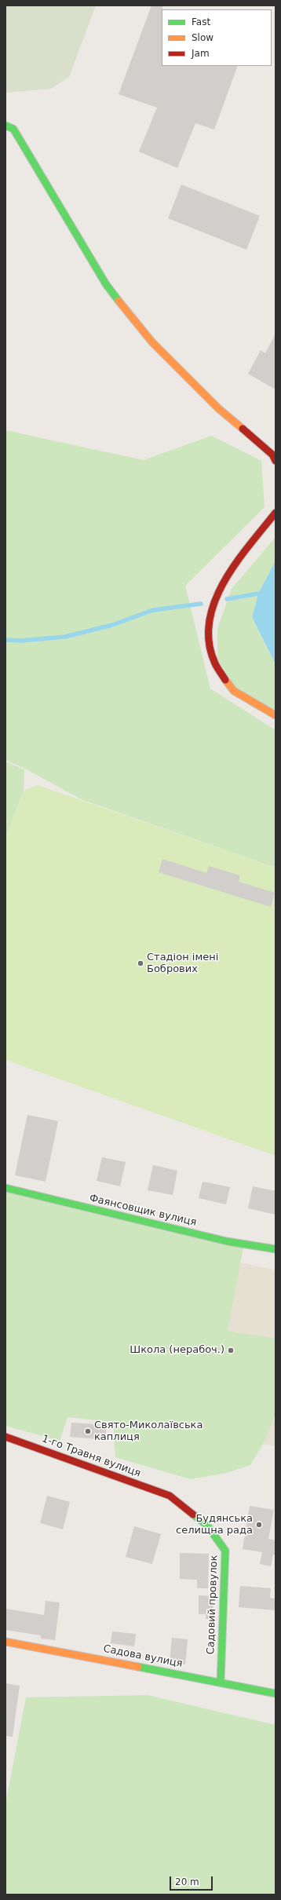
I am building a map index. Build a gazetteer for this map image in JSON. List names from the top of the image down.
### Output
{
  "streets": {
    "street": [
      "Фаянсовщик вулиця",
      "1-го Травня вулиця",
      "Садовий провулок",
      "Садова вулиця"
    ]
  },
  "crossings": [
    ["1-го Травня вулиця", "Садовий провулок"],
    ["Садовий провулок", "Садова вулиця"]
  ],
  "places": [
    "Стадіон імені Бобрових",
    "Школа (нерабоч.)",
    "Свято-Миколаївська каплиця",
    "Будянська селищна рада"
  ],
  "legend": ["Fast", "Slow", "Jam"],
  "scale_bar": "20 m"
}
